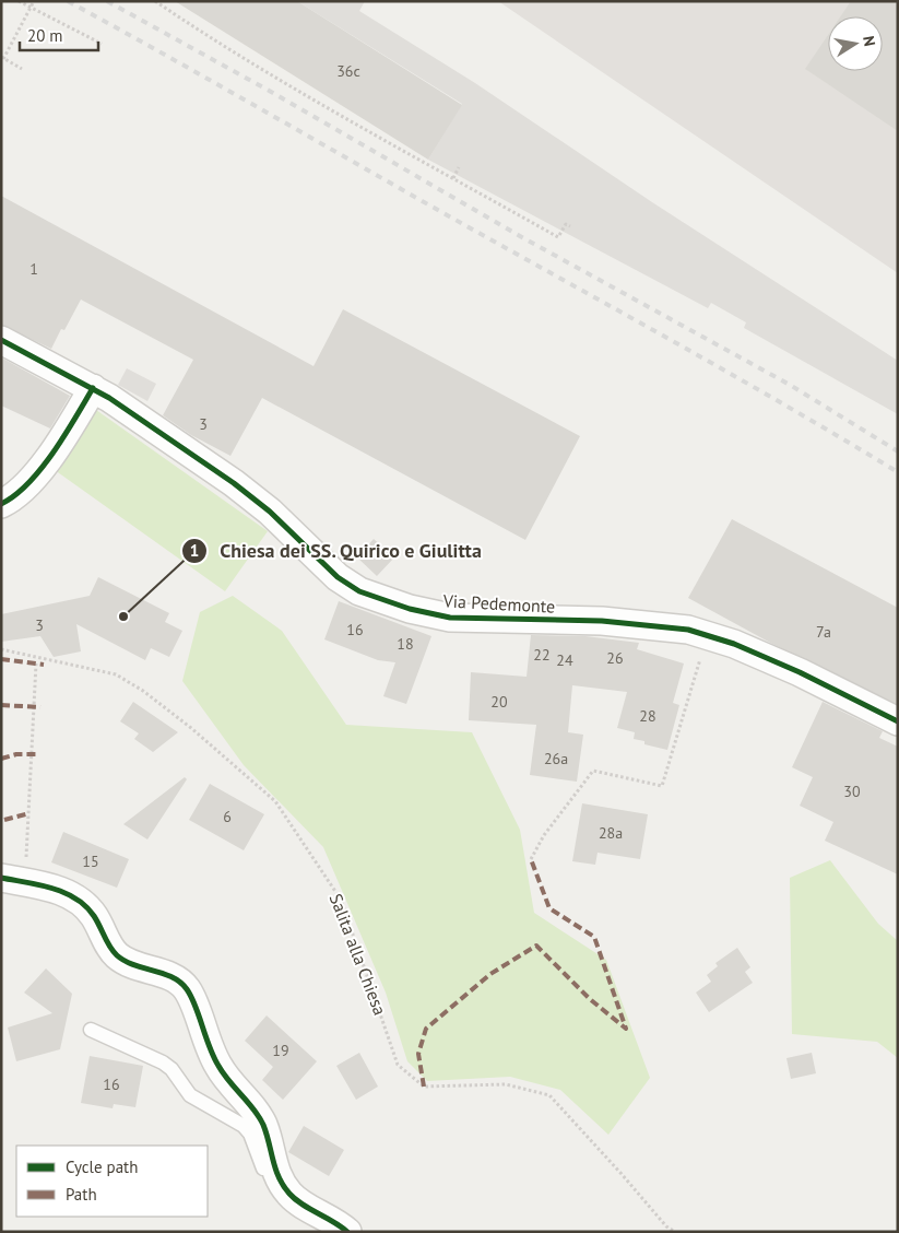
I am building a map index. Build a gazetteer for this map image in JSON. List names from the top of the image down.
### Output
{
  "streets": {
    "street": ["Via Pedemonte"],
    "path": ["Salita alla Chiesa"]
  },
  "places": ["Chiesa dei SS. Quirico e Giulitta"],
  "house_numbers": [
    "36c",
    "1",
    "3",
    "3",
    "16",
    "7a",
    "18",
    "22",
    "26",
    "24",
    "20",
    "28",
    "26a",
    "30",
    "6",
    "28a",
    "15",
    "19",
    "16"
  ],
  "legend": ["Cycle path", "Path"],
  "scale_bar": "20 m",
  "north": "right"
}
